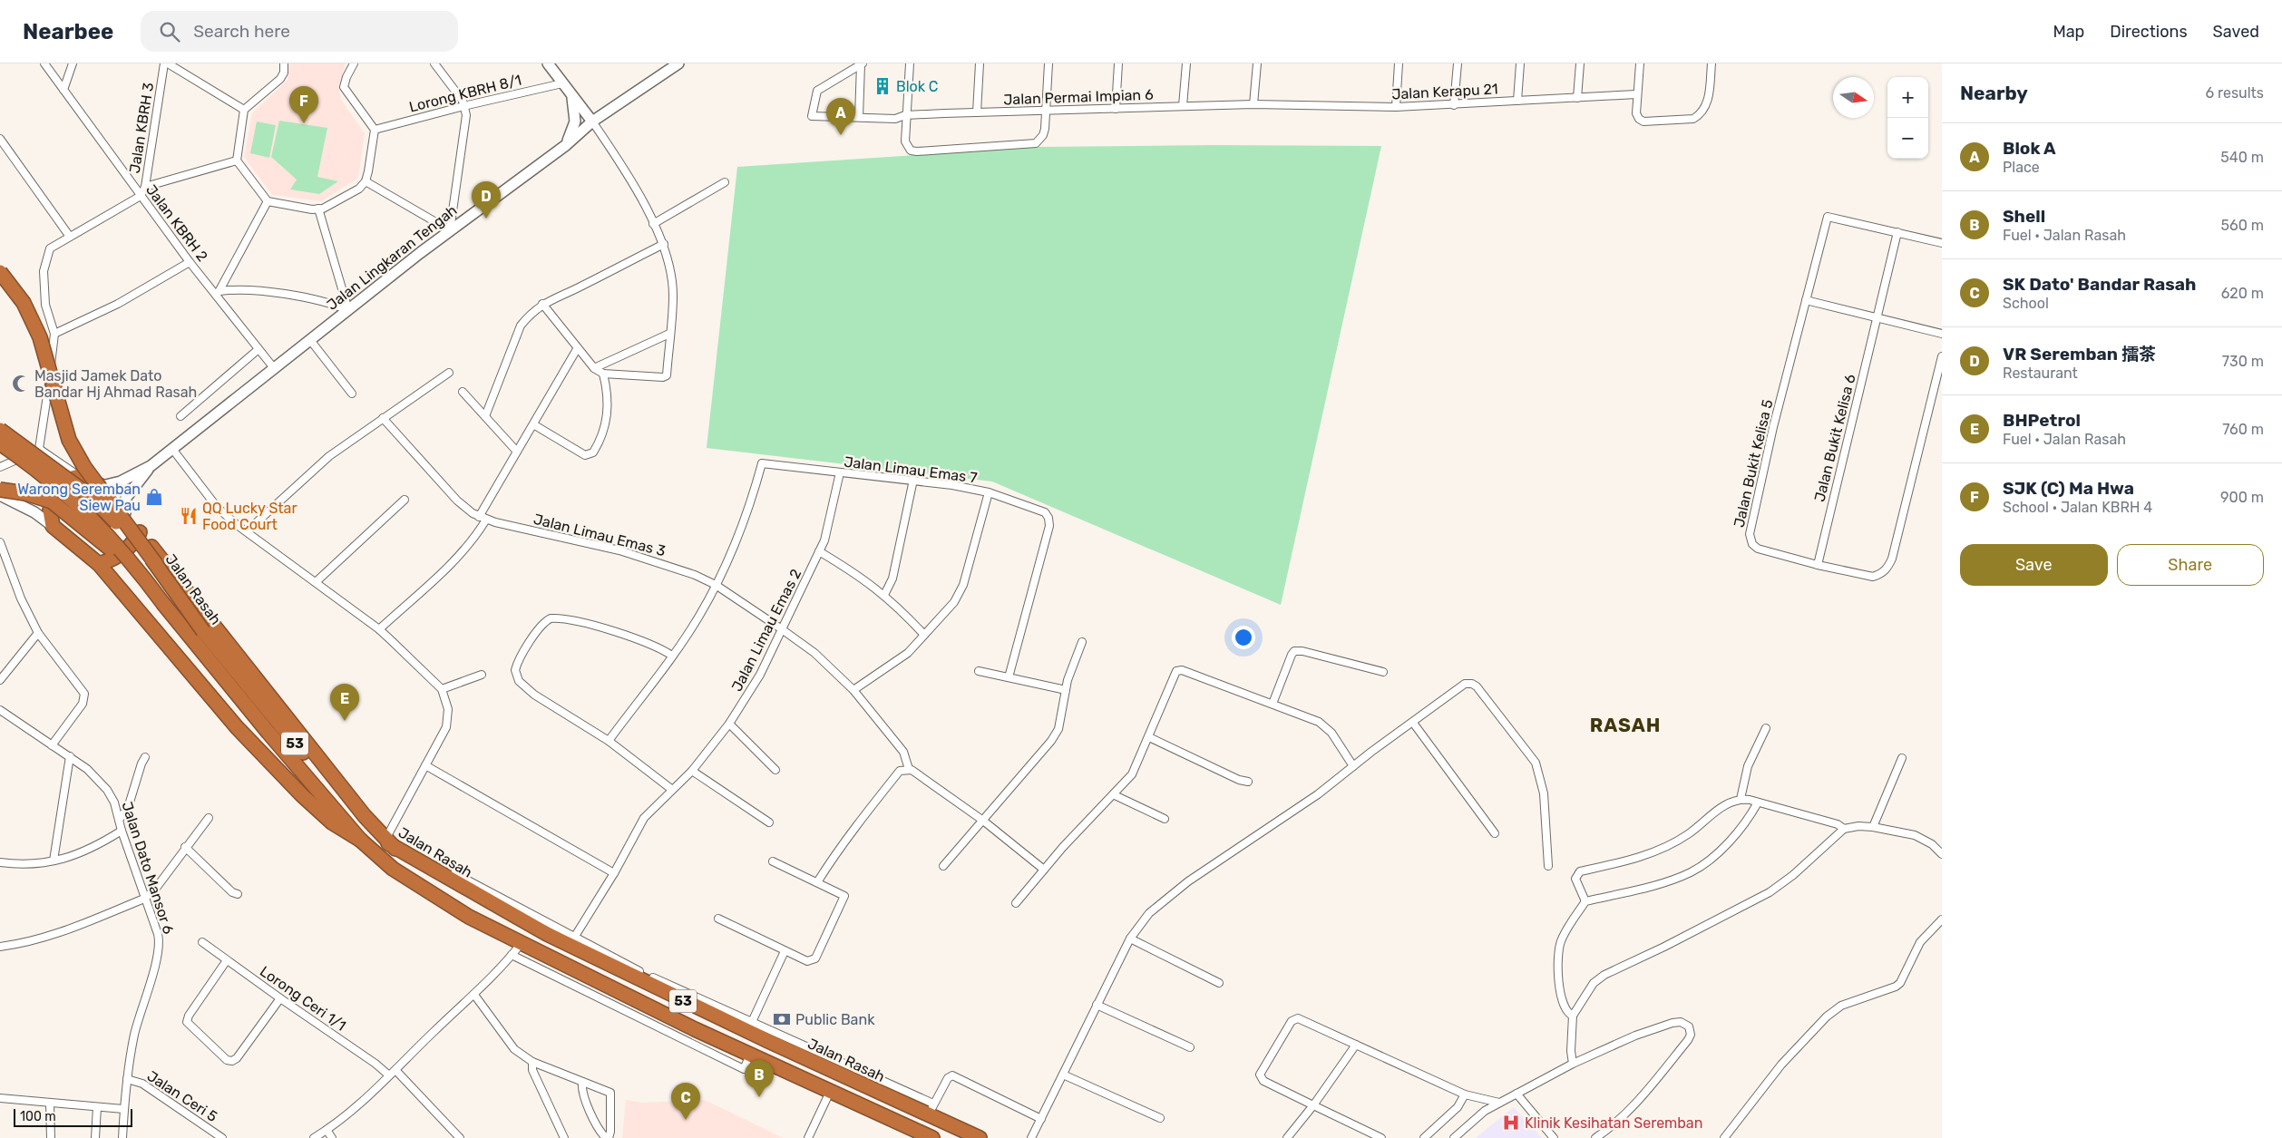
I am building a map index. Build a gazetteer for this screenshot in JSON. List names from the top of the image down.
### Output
{
  "streets": {
    "highway": ["Jalan Rasah", "53"],
    "street": [
      "Jalan Kerapu 21",
      "Lorong KBRH 8/1",
      "Jalan Permai Impian 6",
      "Jalan KBRH 3",
      "Jalan KBRH 2",
      "Jalan Lingkaran Tengah",
      "Jalan Bukit Kelisa 6",
      "Jalan Bukit Kelisa 5",
      "Jalan Limau Emas 7",
      "Jalan Limau Emas 3",
      "Jalan Limau Emas 2",
      "Jalan Dato Mansor 6",
      "Lorong Ceri 1/1",
      "Jalan Ceri 5"
    ]
  },
  "crossings": [
    ["Jalan Kerapu 21", "Jalan Permai Impian 6"],
    ["Jalan KBRH 3", "Jalan KBRH 2"],
    ["Jalan KBRH 2", "Jalan Lingkaran Tengah"],
    ["Jalan Bukit Kelisa 6", "Jalan Bukit Kelisa 5"],
    ["Jalan Limau Emas 7", "Jalan Limau Emas 3"],
    ["Jalan Limau Emas 7", "Jalan Limau Emas 2"],
    ["Jalan Limau Emas 3", "Jalan Limau Emas 2"],
    ["Jalan Dato Mansor 6", "Jalan Ceri 5"]
  ],
  "districts": ["RASAH"],
  "places": {
    "building": ["Blok C"],
    "mosque": ["Masjid Jamek Dato Bandar Hj Ahmad Rasah"],
    "shop": ["Warong Seremban Siew Pau"],
    "restaurant": ["QQ Lucky Star Food Court"],
    "bank": ["Public Bank"],
    "hospital": ["Klinik Kesihatan Seremban"]
  },
  "scale_bar": "100 m",
  "north": "right",
  "page": {
    "header": "Nearbee",
    "search": "Search here",
    "nav": ["Map", "Directions", "Saved"],
    "heading": ["Nearby", "6 results"],
    "map_buttons": ["+", "−"],
    "pins": [
      "F",
      "A",
      "D",
      "E",
      "B",
      "C"
    ],
    "list": [
      {
        "mark": "A",
        "name": "Blok A",
        "note": "Place",
        "value": "540 m"
      },
      {
        "mark": "B",
        "name": "Shell",
        "note": "Fuel · Jalan Rasah",
        "value": "560 m"
      },
      {
        "mark": "C",
        "name": "SK Dato' Bandar Rasah",
        "note": "School",
        "value": "620 m"
      },
      {
        "mark": "D",
        "name": "VR Seremban 擂茶",
        "note": "Restaurant",
        "value": "730 m"
      },
      {
        "mark": "E",
        "name": "BHPetrol",
        "note": "Fuel · Jalan Rasah",
        "value": "760 m"
      },
      {
        "mark": "F",
        "name": "SJK (C) Ma Hwa",
        "note": "School · Jalan KBRH 4",
        "value": "900 m"
      }
    ],
    "buttons": ["Save", "Share"],
    "scale": "100 m"
  }
}
